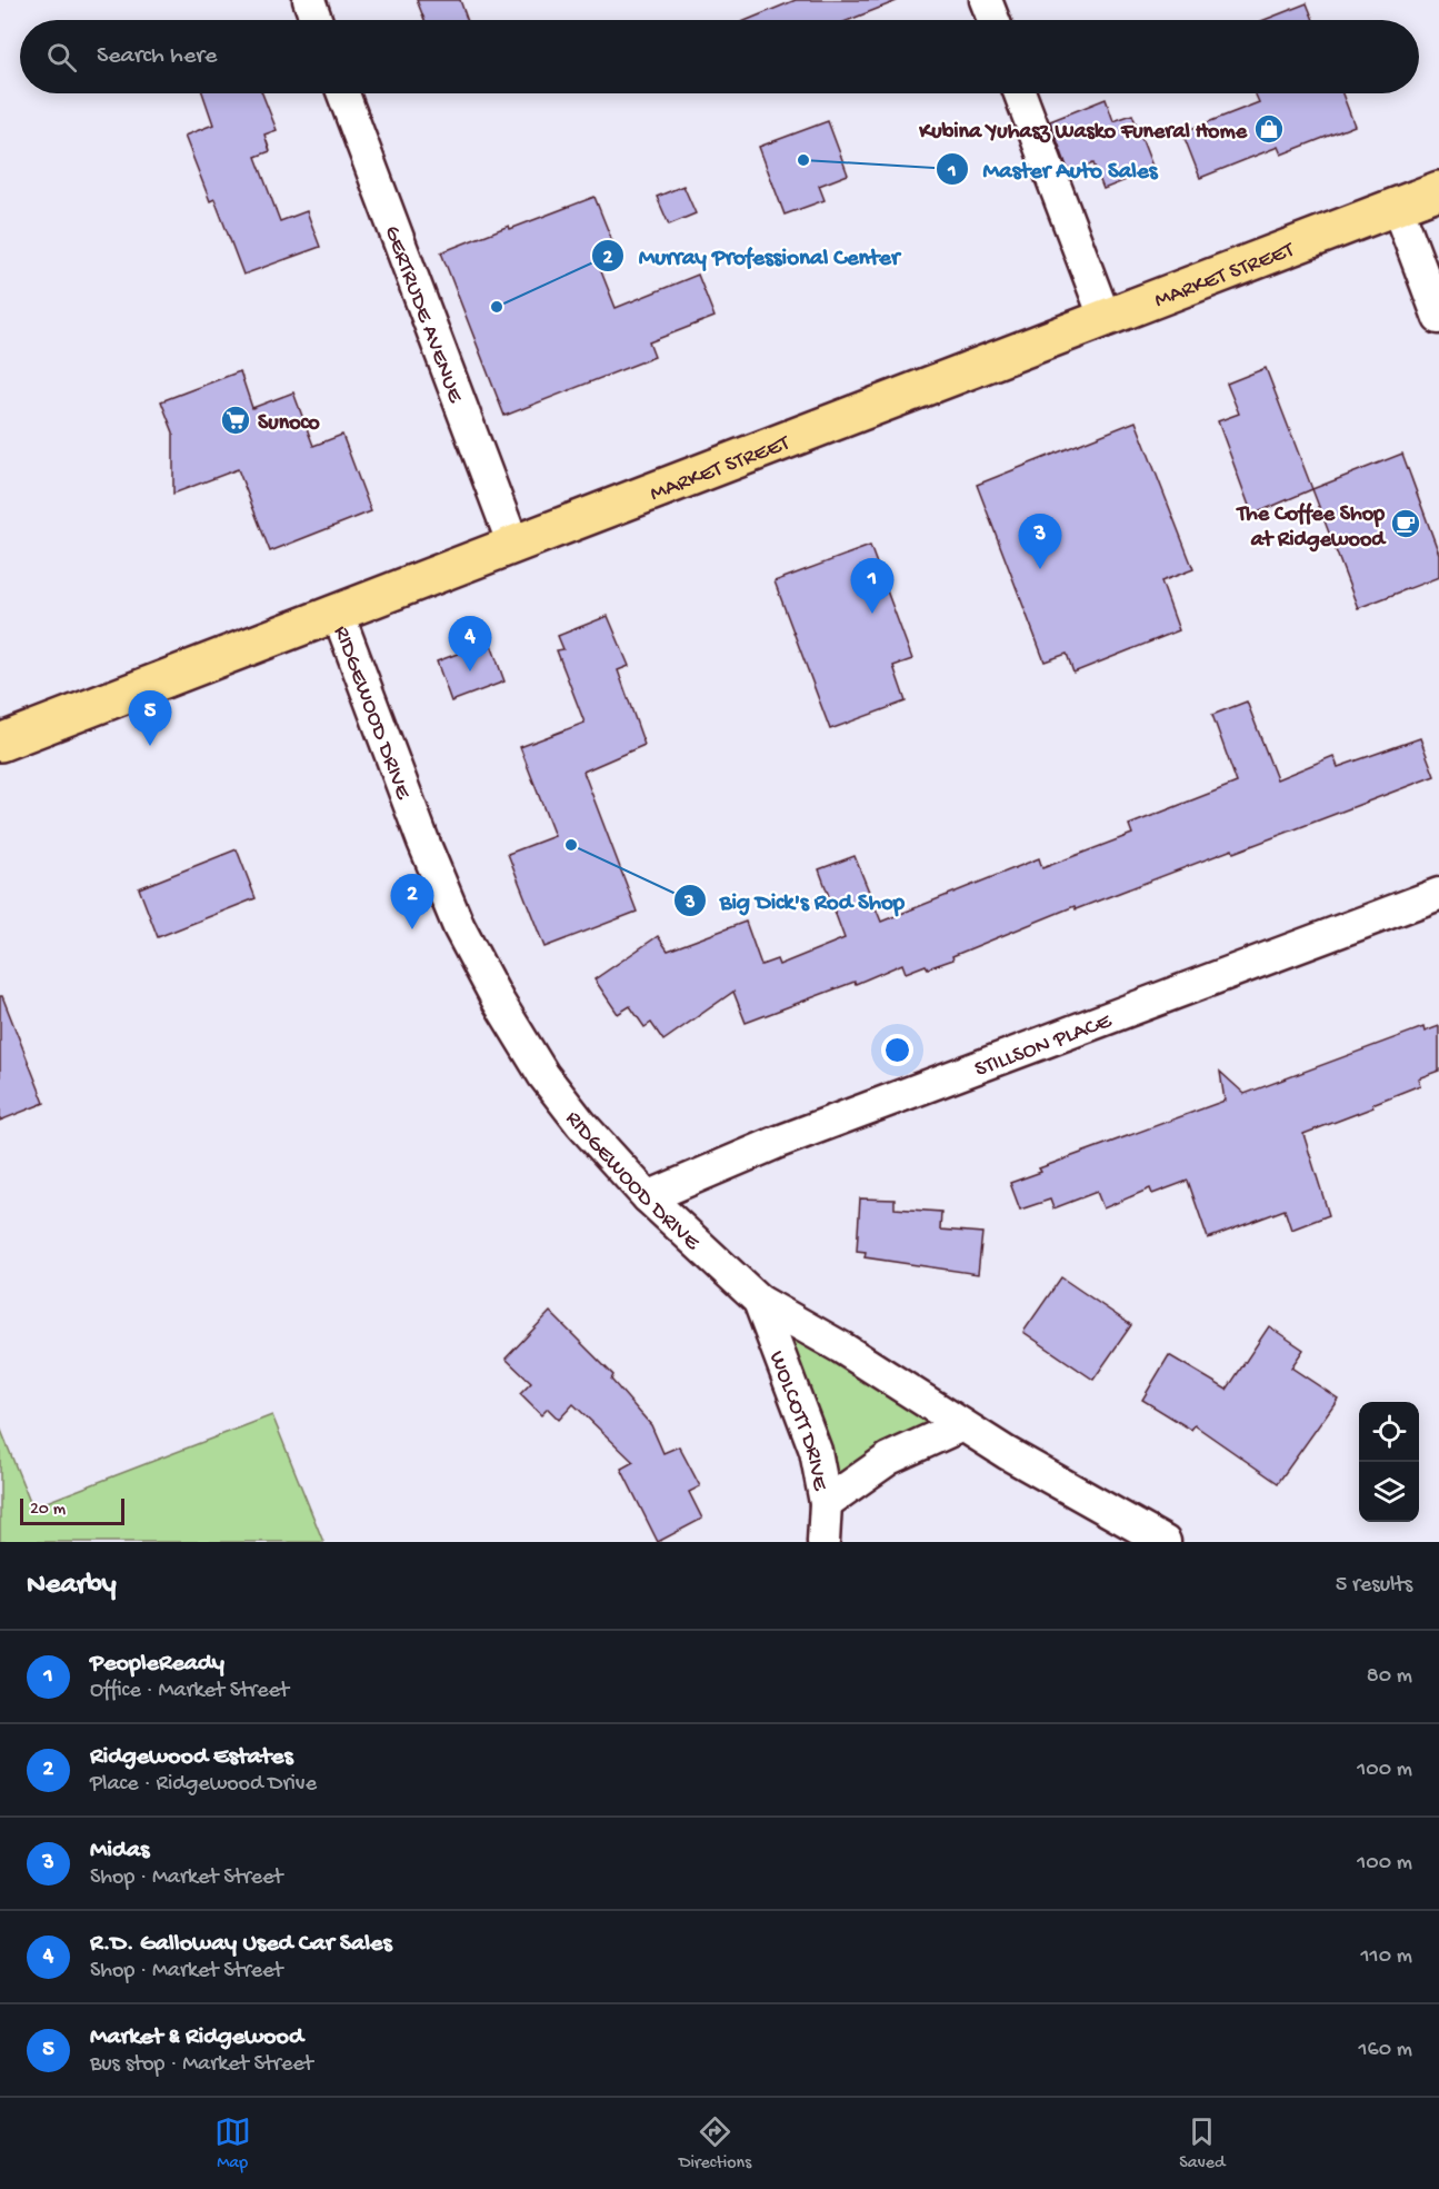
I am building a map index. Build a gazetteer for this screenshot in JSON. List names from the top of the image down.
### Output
{
  "streets": {
    "main road": ["MARKET STREET"],
    "street": [
      "GERTRUDE AVENUE",
      "RIDGEWOOD DRIVE",
      "STILLSON PLACE",
      "WOLCOTT DRIVE"
    ]
  },
  "crossings": [
    ["MARKET STREET", "GERTRUDE AVENUE"],
    ["MARKET STREET", "RIDGEWOOD DRIVE"],
    ["RIDGEWOOD DRIVE", "STILLSON PLACE"],
    ["RIDGEWOOD DRIVE", "WOLCOTT DRIVE"]
  ],
  "places": {
    "shop": ["Kubina Yuhasz Wasko Funeral Home"],
    "other": ["Master Auto Sales", "Murray Professional Center", "Big Dick's Rod Shop"],
    "supermarket": ["Sunoco"],
    "cafe": ["The Coffee Shop at Ridgewood"]
  },
  "scale_bar": "20 m",
  "page": {
    "search": "Search here",
    "pins": [
      "3",
      "1",
      "4",
      "5",
      "2"
    ],
    "scale": "20 m",
    "heading": ["Nearby", "5 results"],
    "list": [
      {
        "mark": "1",
        "name": "PeopleReady",
        "note": "Office · Market Street",
        "value": "80 m"
      },
      {
        "mark": "2",
        "name": "Ridgewood Estates",
        "note": "Place · Ridgewood Drive",
        "value": "100 m"
      },
      {
        "mark": "3",
        "name": "Midas",
        "note": "Shop · Market Street",
        "value": "100 m"
      },
      {
        "mark": "4",
        "name": "R.D. Galloway Used Car Sales",
        "note": "Shop · Market Street",
        "value": "110 m"
      },
      {
        "mark": "5",
        "name": "Market & Ridgewood",
        "note": "Bus stop · Market Street",
        "value": "160 m"
      }
    ],
    "nav": ["Map", "Directions", "Saved"]
  }
}
